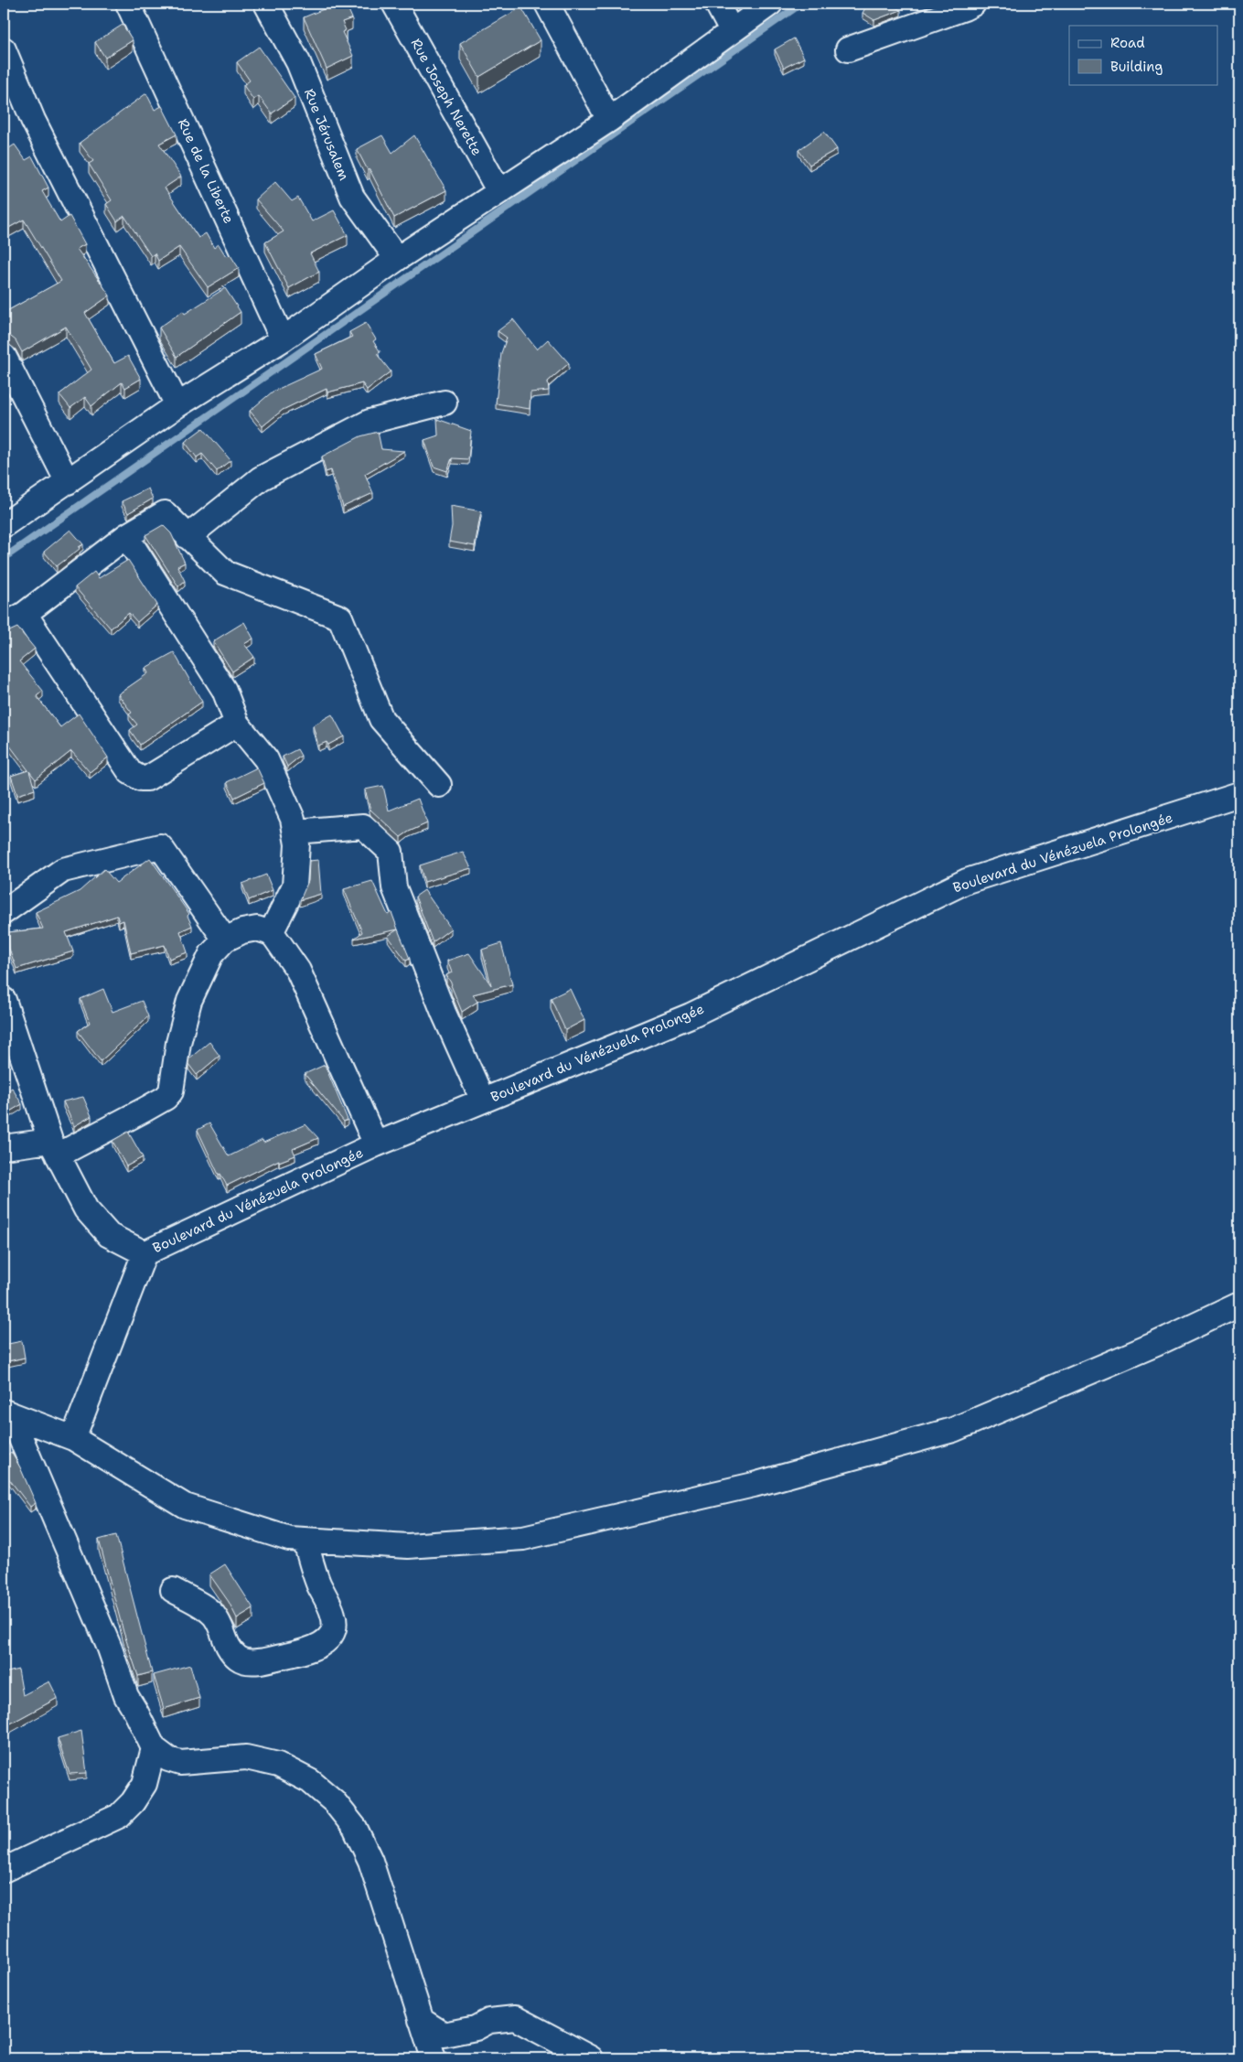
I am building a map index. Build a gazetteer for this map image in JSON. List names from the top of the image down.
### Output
{
  "streets": {
    "street": [
      "Rue Joseph Nerette",
      "Rue Jérusalem",
      "Rue de la Liberte",
      "Boulevard du Vénézuela Prolongée"
    ]
  },
  "legend": ["Road", "Building"]
}
